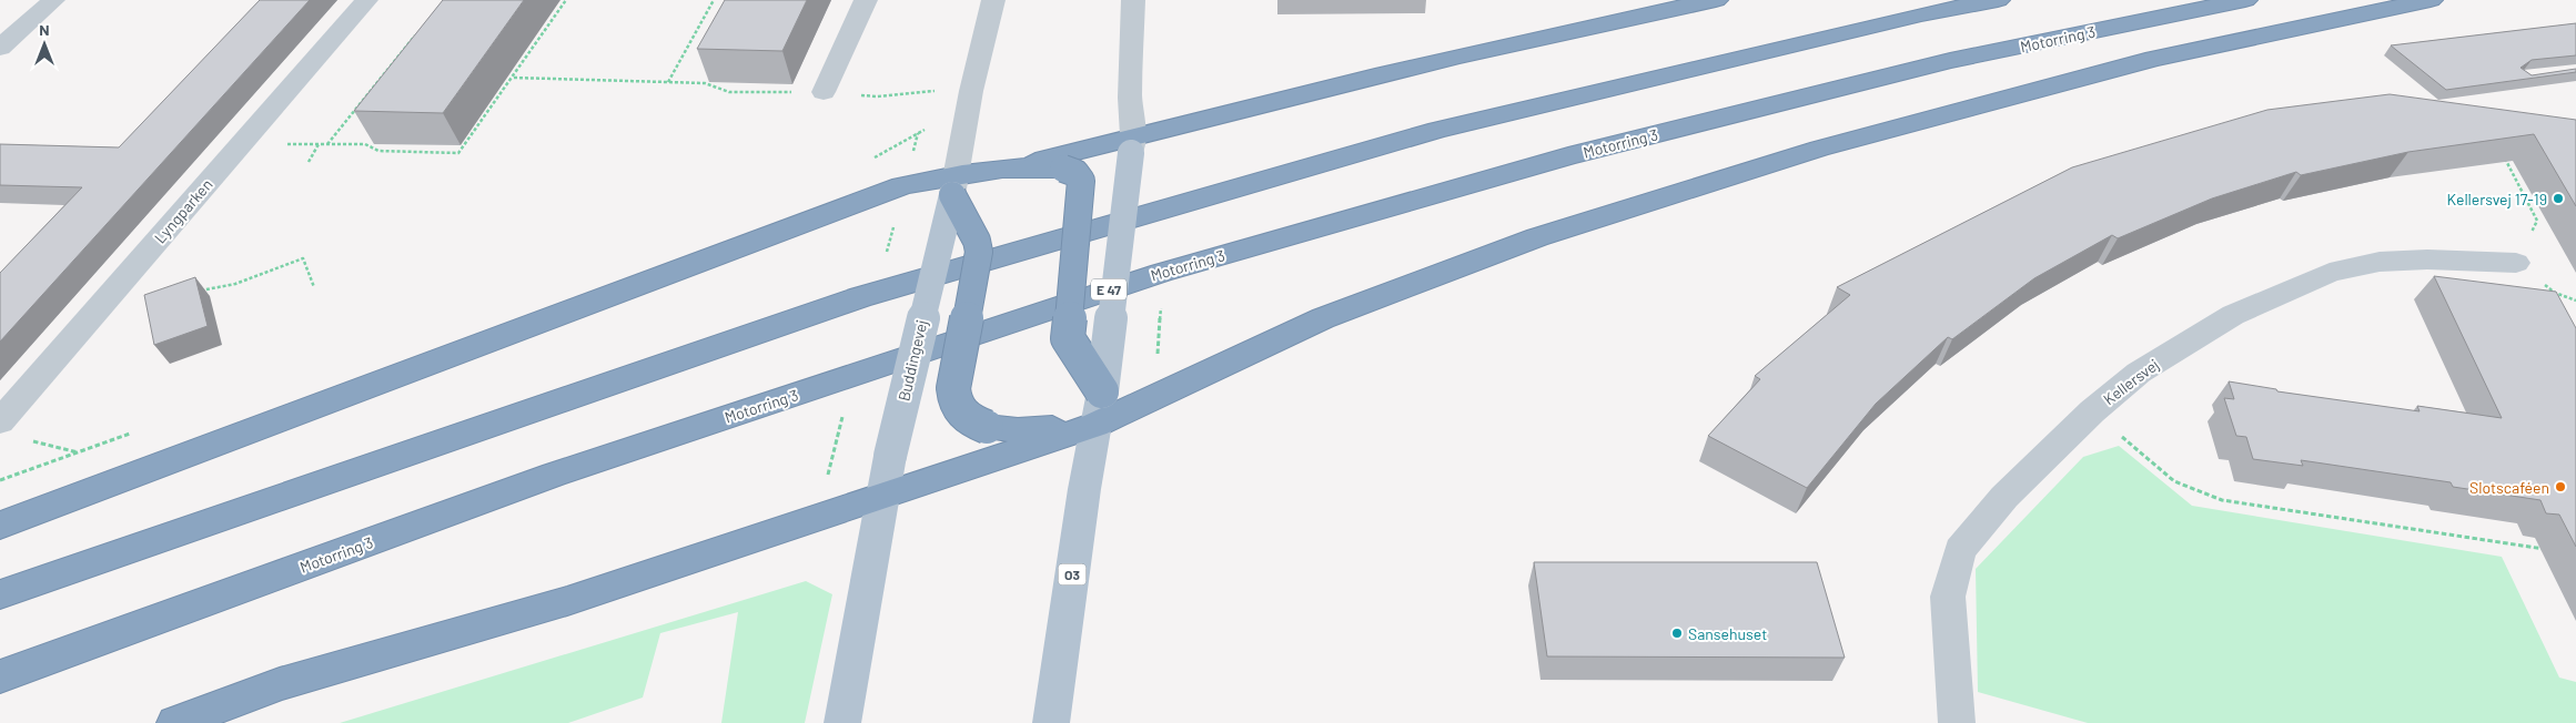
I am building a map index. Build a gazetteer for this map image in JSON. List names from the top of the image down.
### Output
{
  "streets": {
    "highway": ["Motorring 3", "E 47"],
    "main road": ["Buddingevej", "O3"],
    "street": ["Lyngparken", "Kellersvej"]
  },
  "places": ["Kellersvej 17-19", "Slotscaféen", "Sansehuset"],
  "north": "top"
}
